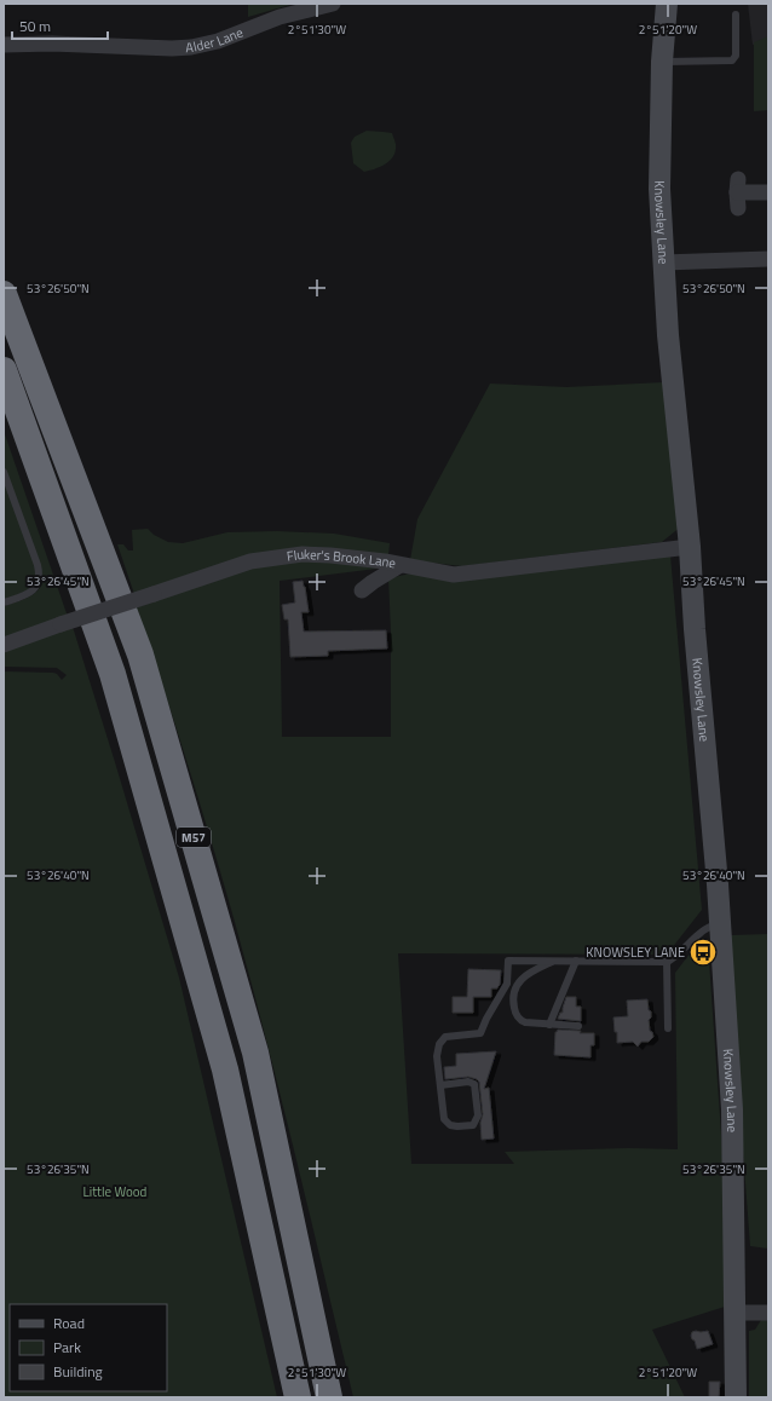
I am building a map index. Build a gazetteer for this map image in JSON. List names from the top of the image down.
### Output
{
  "streets": {
    "highway": ["M57"],
    "main road": ["Knowsley Lane"],
    "street": ["Alder Lane", "Fluker's Brook Lane"]
  },
  "crossings": [
    ["Knowsley Lane", "Fluker's Brook Lane"]
  ],
  "parks": ["Little Wood"],
  "places": {
    "bus stop": ["KNOWSLEY LANE"]
  },
  "legend": ["Road", "Park", "Building"],
  "scale_bar": "50 m",
  "coordinates": [
    "2°51'30\"W",
    "2°51'20\"W",
    "53°26'50\"N",
    "53°26'45\"N",
    "53°26'40\"N",
    "53°26'35\"N"
  ]
}
